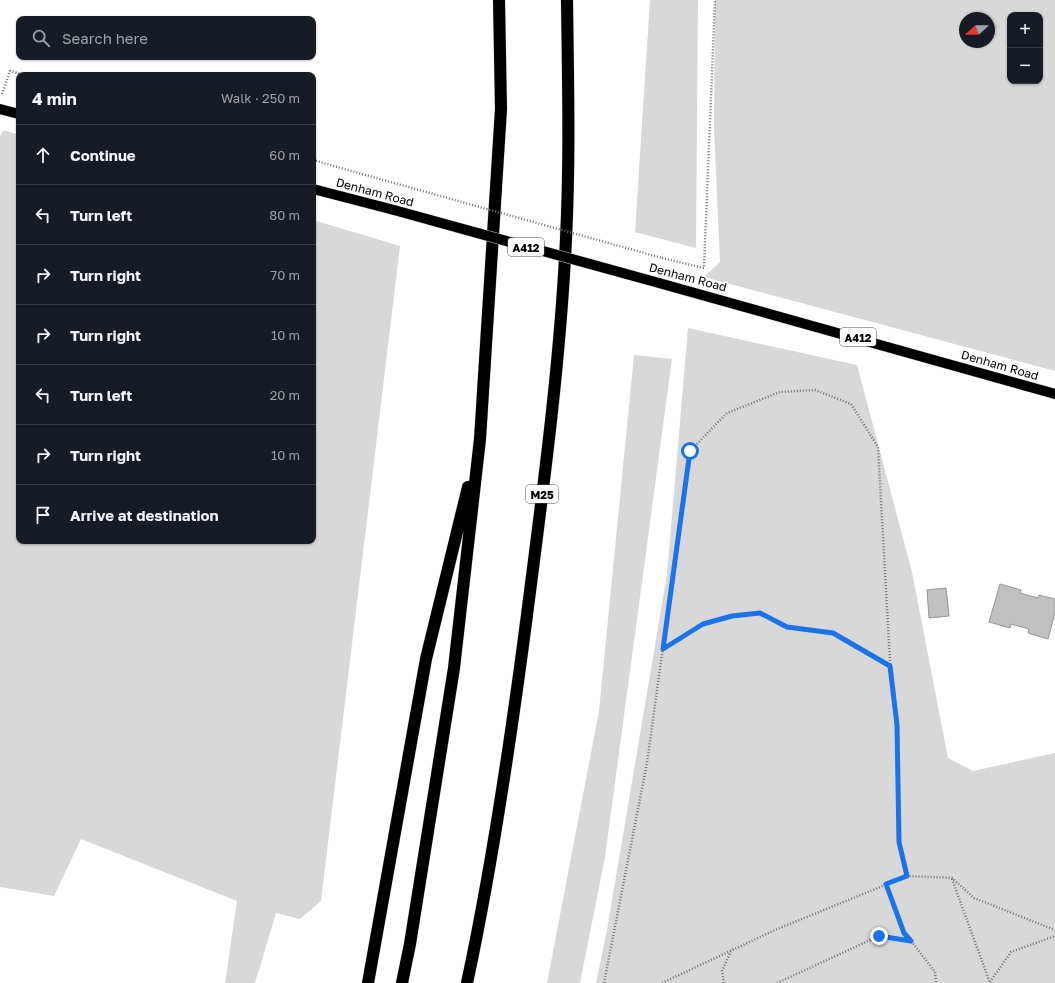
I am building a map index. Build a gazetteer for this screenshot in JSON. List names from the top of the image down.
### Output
{
  "streets": {
    "highway": ["M25"],
    "main road": ["Denham Road", "A412"]
  },
  "north": "left",
  "page": {
    "map_buttons": ["+", "−"],
    "search": "Search here",
    "heading": ["4 min", "Walk · 250 m"],
    "list": [
      ["Continue", "60 m"],
      ["Turn left", "80 m"],
      ["Turn right", "70 m"],
      ["Turn right", "10 m"],
      ["Turn left", "20 m"],
      ["Turn right", "10 m"],
      "Arrive at destination"
    ]
  }
}
